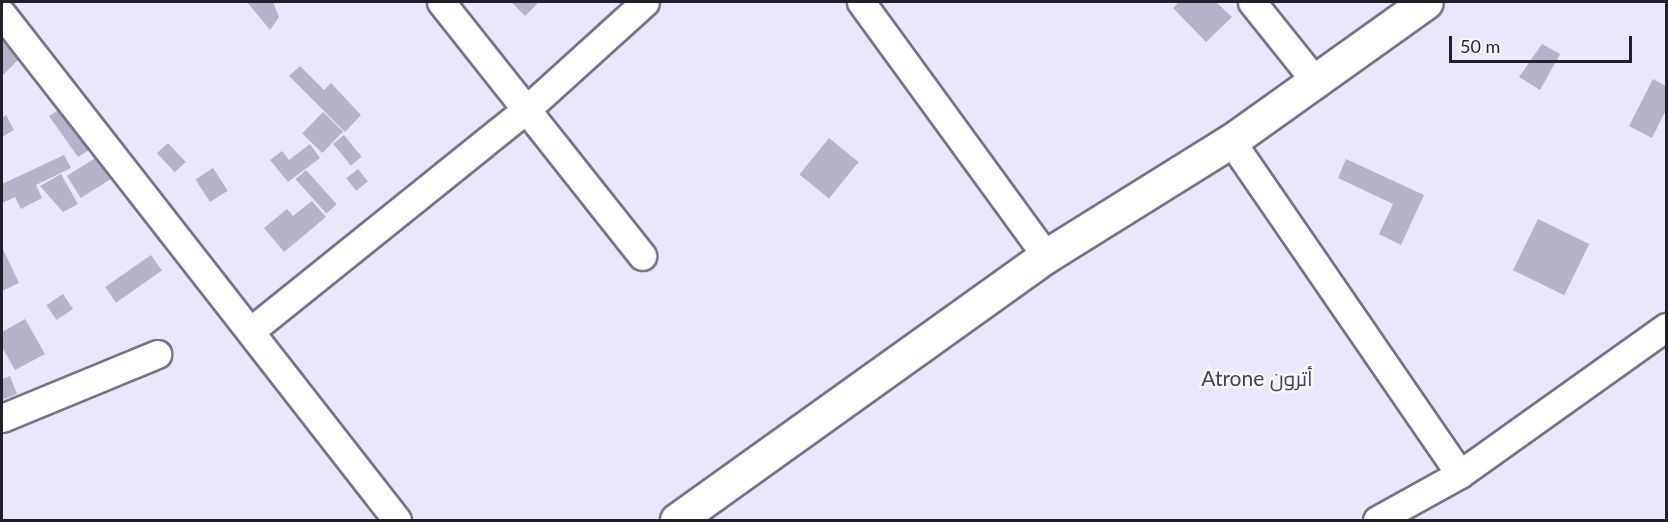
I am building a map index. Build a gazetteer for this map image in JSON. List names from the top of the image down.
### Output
{
  "districts": ["Atrone أترون"],
  "scale_bar": "50 m"
}
